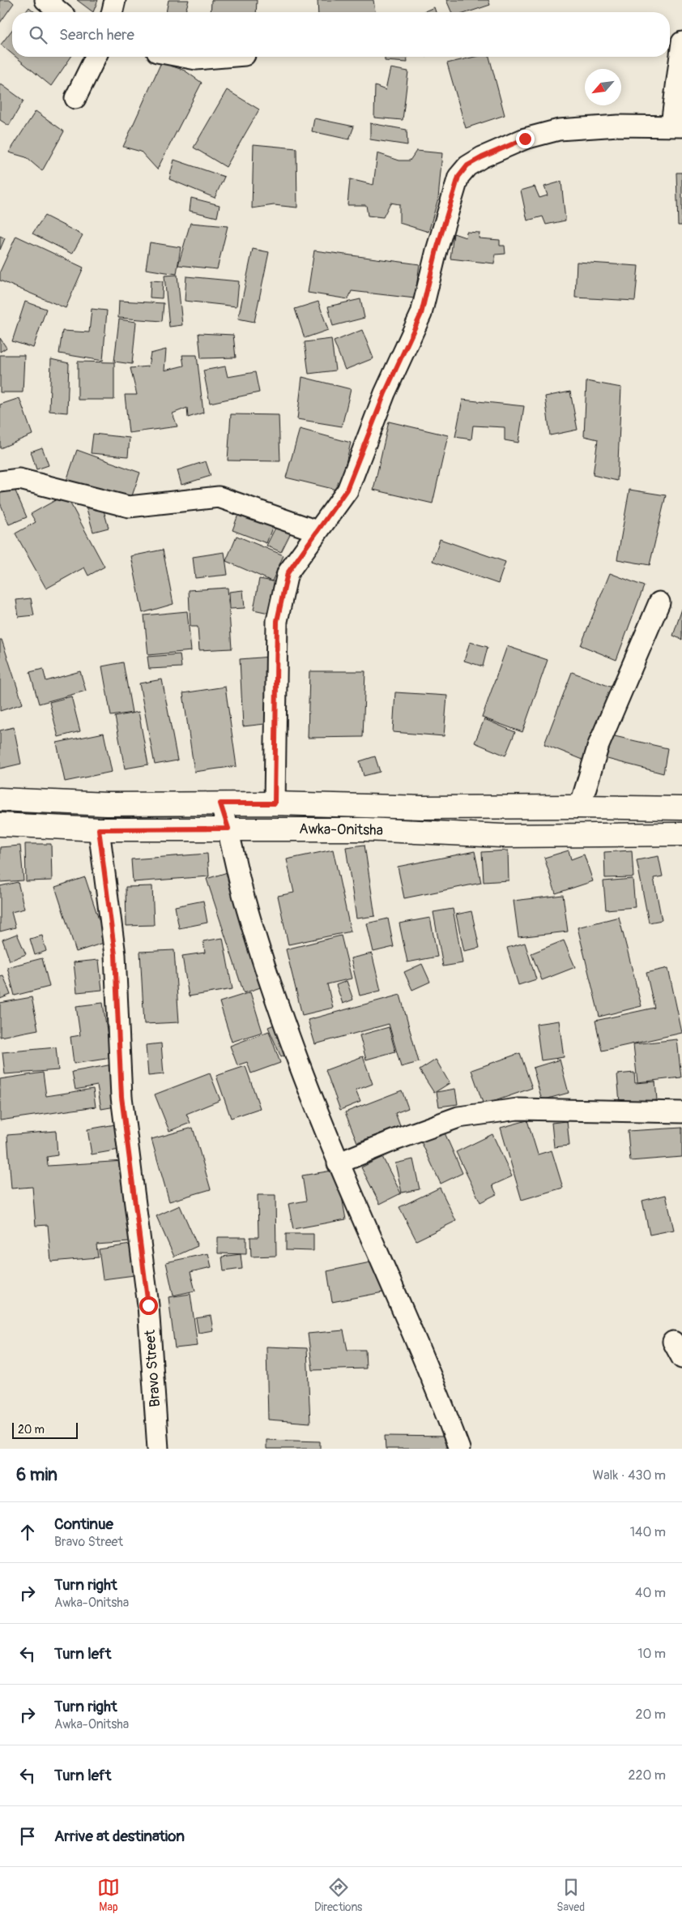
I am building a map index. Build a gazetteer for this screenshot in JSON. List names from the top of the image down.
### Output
{
  "streets": {
    "main road": ["Awka-Onitsha"],
    "street": ["Bravo Street"]
  },
  "crossings": [
    ["Awka-Onitsha", "Bravo Street"]
  ],
  "scale_bar": "20 m",
  "north": "bottom left",
  "page": {
    "search": "Search here",
    "scale": "20 m",
    "heading": ["6 min", "Walk · 430 m"],
    "list": [
      ["Continue", "Bravo Street", "140 m"],
      ["Turn right", "Awka-Onitsha", "40 m"],
      ["Turn left", "10 m"],
      ["Turn right", "Awka-Onitsha", "20 m"],
      ["Turn left", "220 m"],
      "Arrive at destination"
    ],
    "nav": ["Map", "Directions", "Saved"]
  }
}
